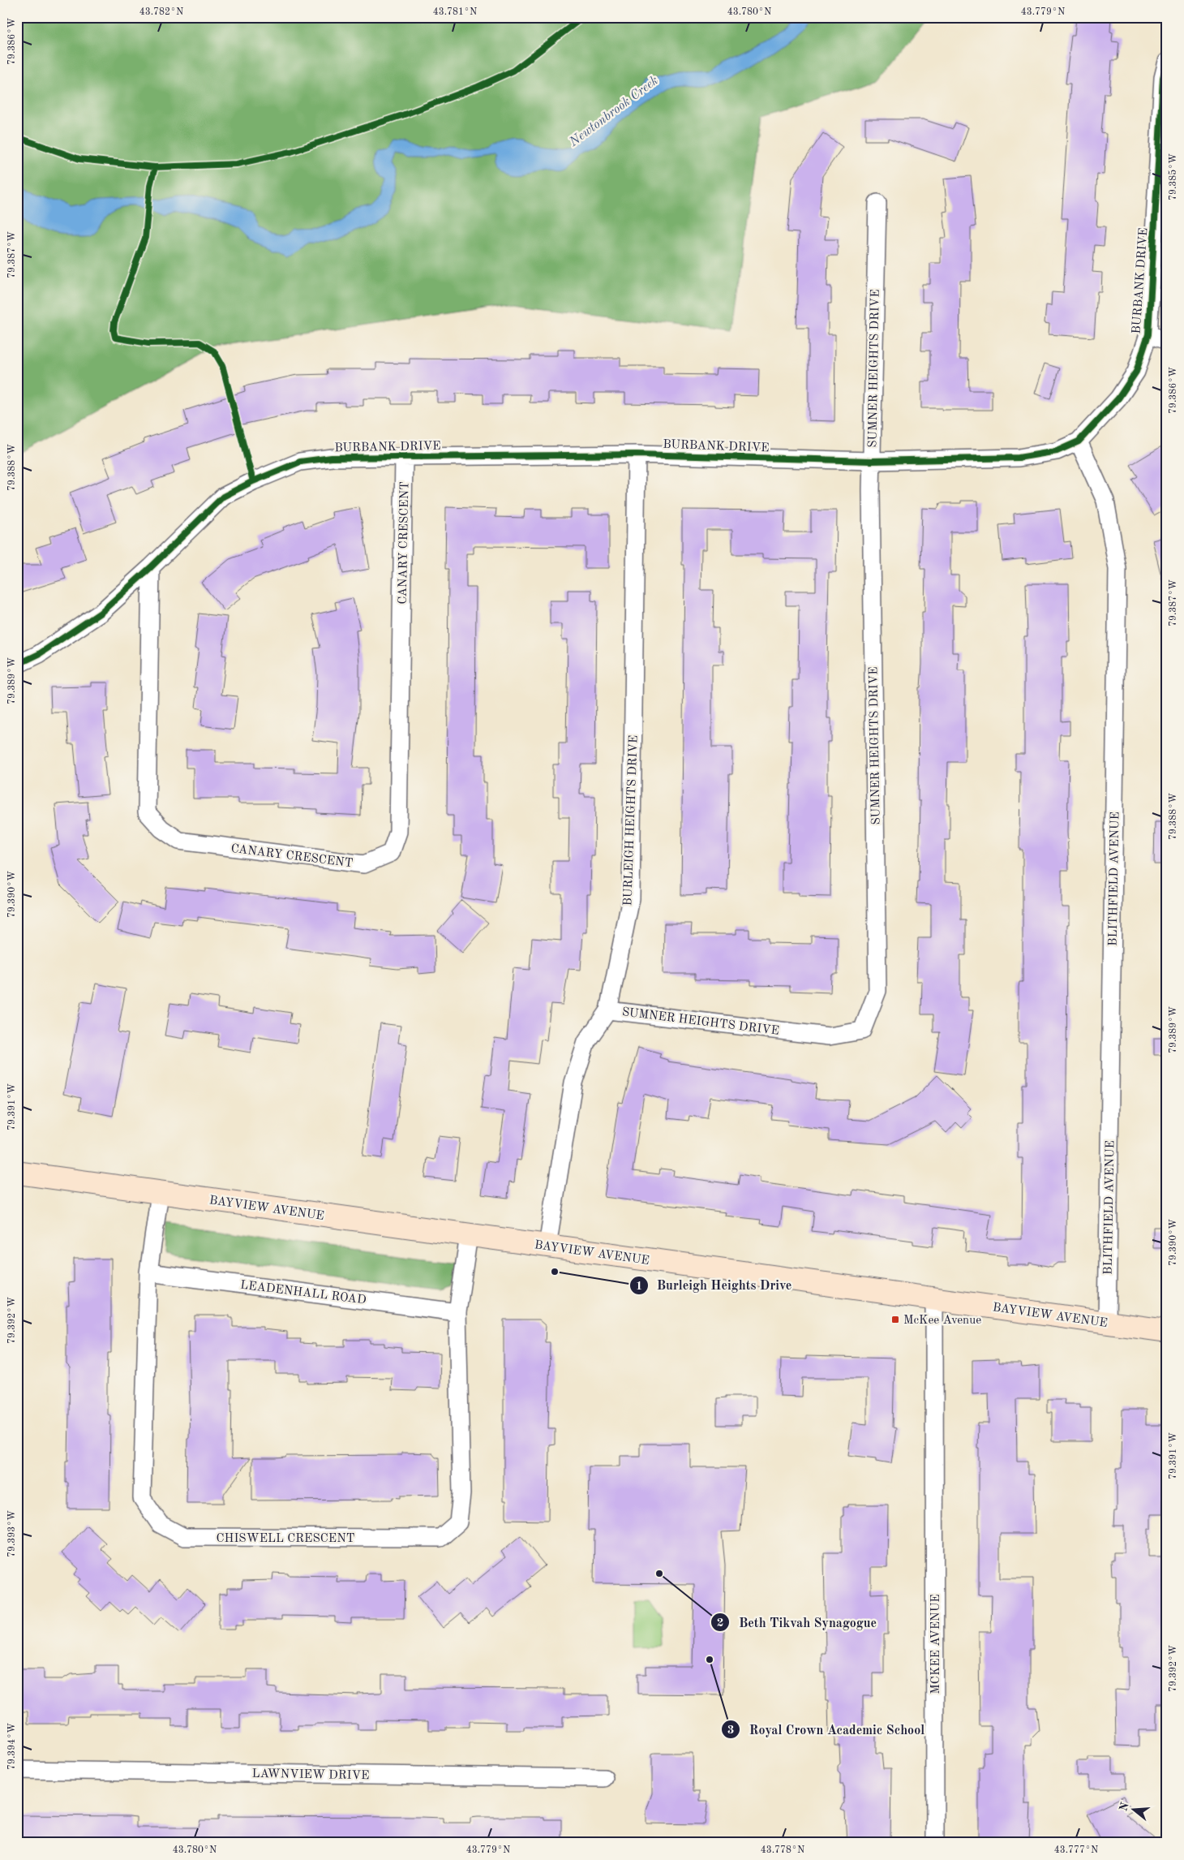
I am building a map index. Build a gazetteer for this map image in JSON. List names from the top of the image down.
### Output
{
  "streets": {
    "main road": ["BAYVIEW AVENUE"],
    "street": [
      "BURBANK DRIVE",
      "SUMNER HEIGHTS DRIVE",
      "CANARY CRESCENT",
      "BURLEIGH HEIGHTS DRIVE",
      "BLITHFIELD AVENUE",
      "LEADENHALL ROAD",
      "CHISWELL CRESCENT",
      "MCKEE AVENUE",
      "LAWNVIEW DRIVE"
    ]
  },
  "crossings": [
    ["BURBANK DRIVE", "SUMNER HEIGHTS DRIVE"],
    ["BURBANK DRIVE", "CANARY CRESCENT"],
    ["BURBANK DRIVE", "BURLEIGH HEIGHTS DRIVE"],
    ["BURBANK DRIVE", "BLITHFIELD AVENUE"],
    ["SUMNER HEIGHTS DRIVE", "BURLEIGH HEIGHTS DRIVE"],
    ["BURLEIGH HEIGHTS DRIVE", "BAYVIEW AVENUE"],
    ["BLITHFIELD AVENUE", "BAYVIEW AVENUE"],
    ["BAYVIEW AVENUE", "CHISWELL CRESCENT"],
    ["BAYVIEW AVENUE", "MCKEE AVENUE"],
    ["LEADENHALL ROAD", "CHISWELL CRESCENT"]
  ],
  "water": ["Newtonbrook Creek"],
  "places": {
    "other": ["Burleigh Heights Drive", "Beth Tikvah Synagogue", "Royal Crown Academic School"],
    "transit": ["McKee Avenue"]
  },
  "north": "left",
  "coordinates": [
    "43.782°N",
    "43.781°N",
    "43.780°N",
    "43.779°N",
    "79.386°W",
    "79.385°W",
    "79.387°W",
    "79.388°W",
    "79.389°W",
    "79.390°W",
    "79.391°W",
    "79.392°W",
    "79.393°W",
    "79.394°W",
    "43.778°N",
    "43.777°N"
  ]
}
